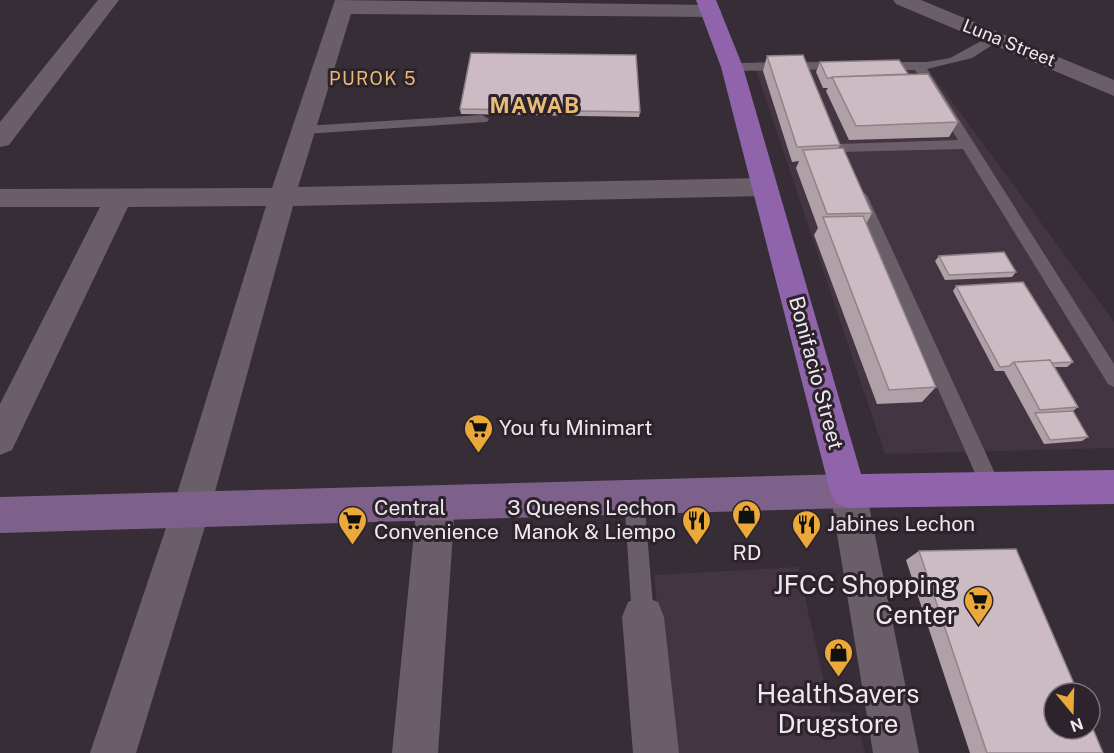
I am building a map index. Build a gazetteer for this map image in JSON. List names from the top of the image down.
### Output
{
  "streets": {
    "main road": ["Bonifacio Street"],
    "street": ["Luna Street"]
  },
  "districts": ["PUROK 5", "MAWAB"],
  "places": {
    "supermarket": ["You fu Minimart", "Central Convenience", "JFCC Shopping Center"],
    "shop": ["RD", "HealthSavers Drugstore"],
    "restaurant": ["3 Queens Lechon Manok & Liempo", "Jabines Lechon"]
  },
  "north": "bottom"
}
